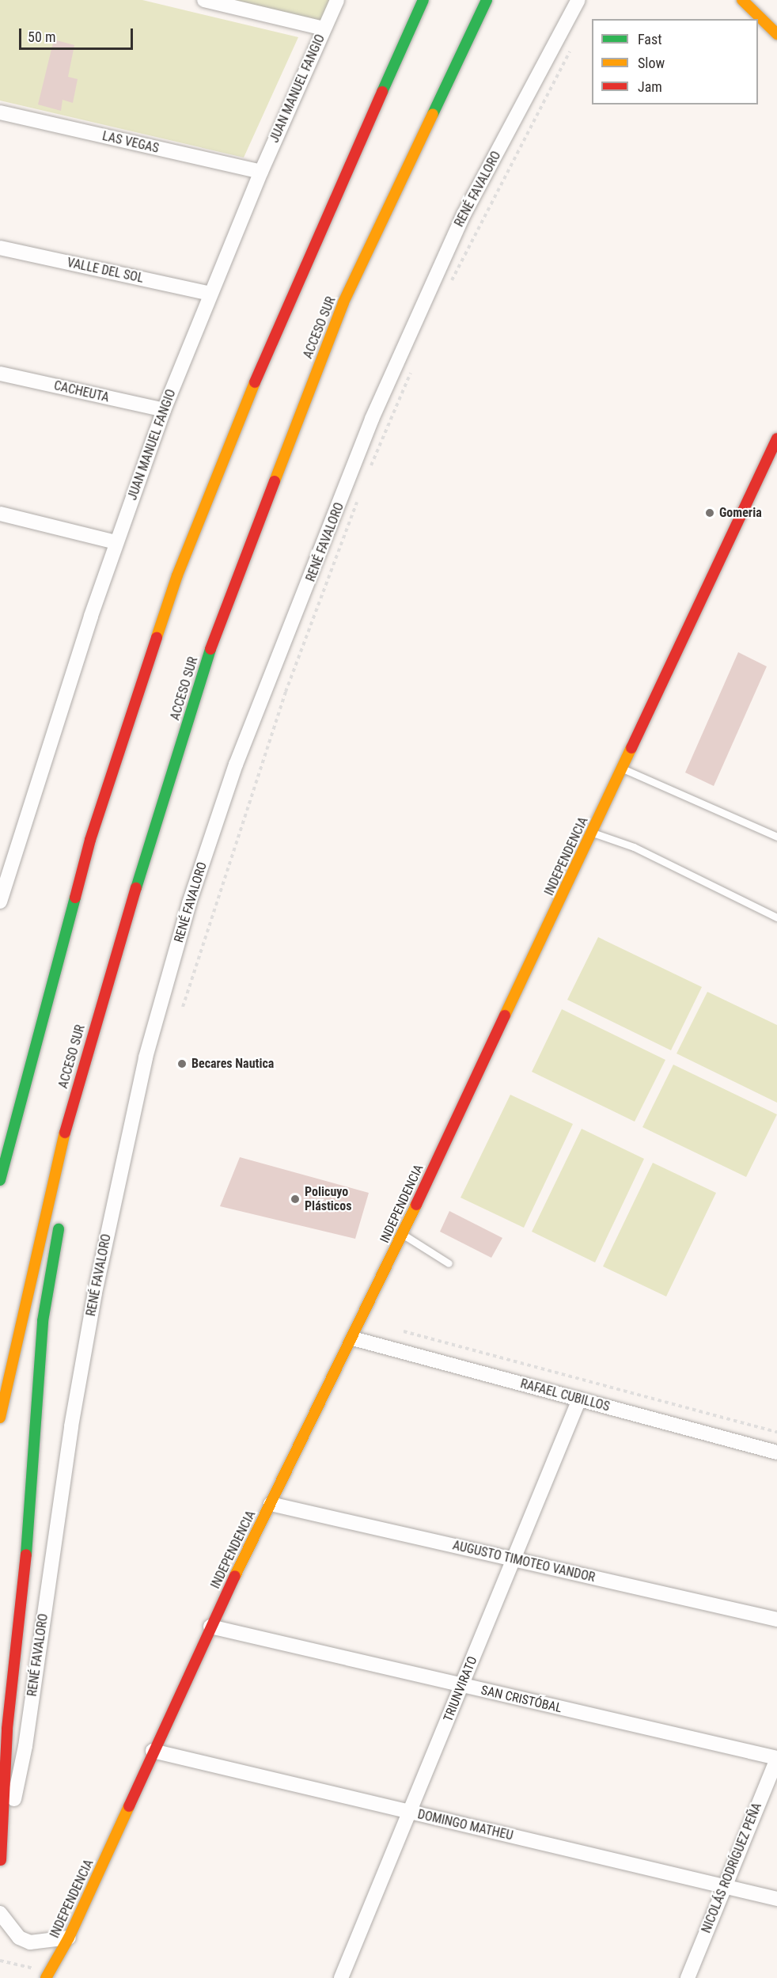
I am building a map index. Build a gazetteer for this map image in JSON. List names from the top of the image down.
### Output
{
  "streets": {
    "main road": ["ACCESO SUR", "INDEPENDENCIA"],
    "street": [
      "JUAN MANUEL FANGIO",
      "LAS VEGAS",
      "RENÉ FAVALORO",
      "VALLE DEL SOL",
      "CACHEUTA",
      "RAFAEL CUBILLOS",
      "AUGUSTO TIMOTEO VANDOR",
      "TRIUNVIRATO",
      "SAN CRISTÓBAL",
      "DOMINGO MATHEU",
      "NICOLÁS RODRÍGUEZ PEÑA"
    ]
  },
  "crossings": [
    ["JUAN MANUEL FANGIO", "LAS VEGAS"],
    ["JUAN MANUEL FANGIO", "VALLE DEL SOL"],
    ["JUAN MANUEL FANGIO", "CACHEUTA"],
    ["INDEPENDENCIA", "RAFAEL CUBILLOS"],
    ["INDEPENDENCIA", "AUGUSTO TIMOTEO VANDOR"],
    ["INDEPENDENCIA", "SAN CRISTÓBAL"],
    ["INDEPENDENCIA", "DOMINGO MATHEU"],
    ["RAFAEL CUBILLOS", "TRIUNVIRATO"],
    ["AUGUSTO TIMOTEO VANDOR", "TRIUNVIRATO"],
    ["TRIUNVIRATO", "SAN CRISTÓBAL"],
    ["TRIUNVIRATO", "DOMINGO MATHEU"],
    ["SAN CRISTÓBAL", "NICOLÁS RODRÍGUEZ PEÑA"],
    ["DOMINGO MATHEU", "NICOLÁS RODRÍGUEZ PEÑA"]
  ],
  "places": ["Gomeria", "Becares Nautica", "Policuyo Plásticos"],
  "legend": ["Fast", "Slow", "Jam"],
  "scale_bar": "50 m"
}
